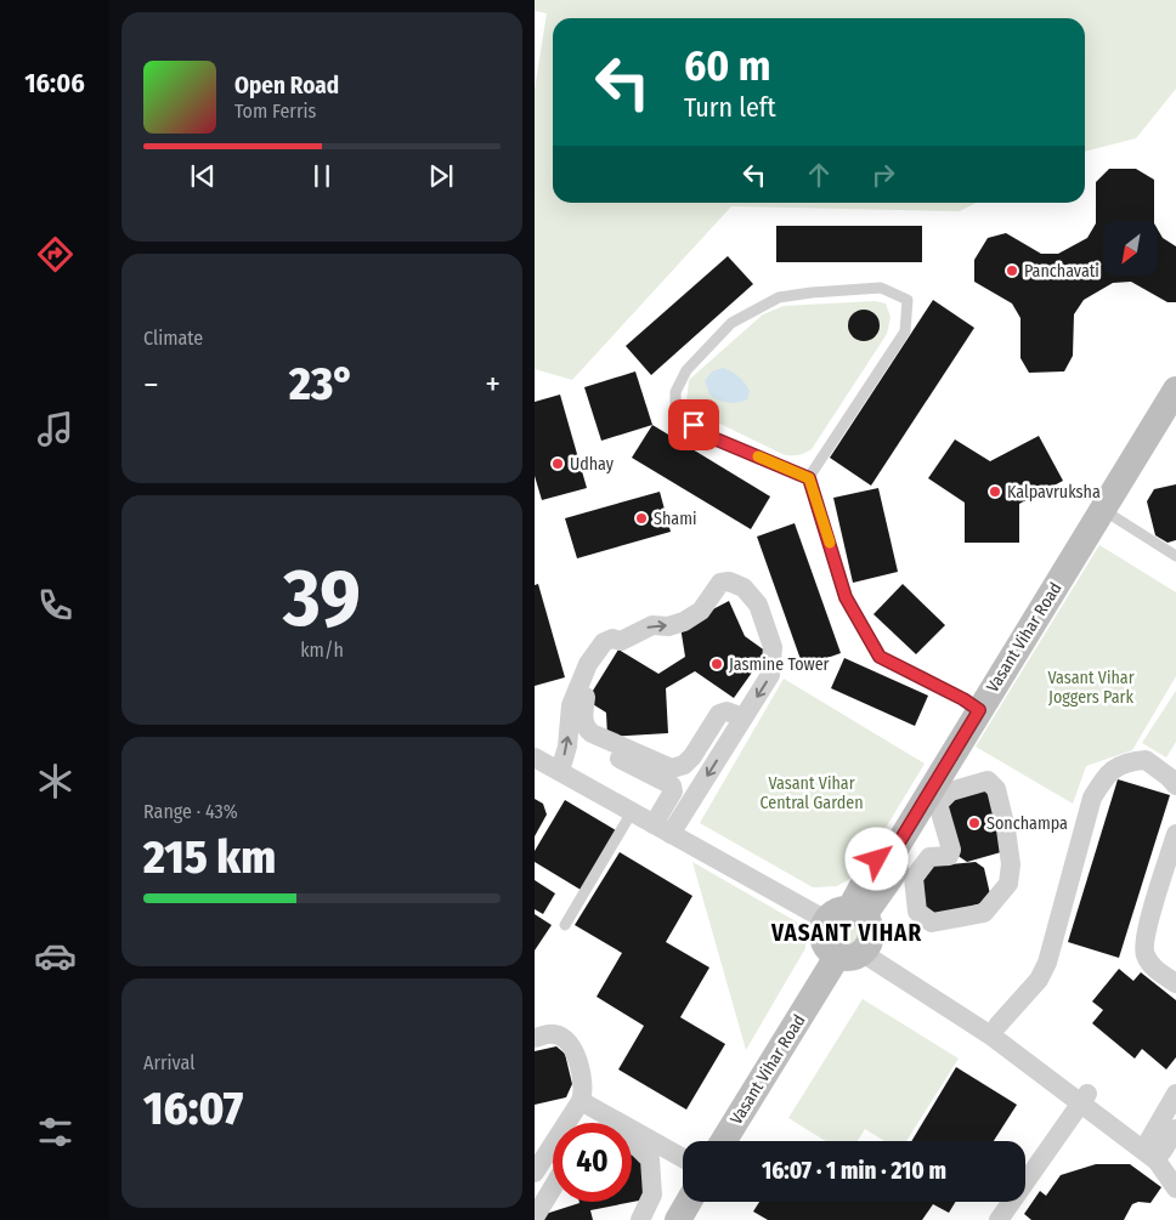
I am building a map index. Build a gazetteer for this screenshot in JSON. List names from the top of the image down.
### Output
{
  "streets": {
    "street": ["Vasant Vihar Road"]
  },
  "districts": ["VASANT VIHAR"],
  "parks": ["Vasant Vihar Joggers Park", "Vasant Vihar Central Garden"],
  "places": [
    "Panchavati",
    "Udhay",
    "Kalpavruksha",
    "Shami",
    "Jasmine Tower",
    "Sonchampa"
  ],
  "north": "bottom left",
  "page": {
    "tabs": "16:06",
    "turn": ["60 m", "Turn left"],
    "song": ["Open Road", "Tom Ferris"],
    "tile": [
      "Climate",
      ["39", "km/h"],
      ["Range · 43%", "215 km"],
      ["Arrival", "16:07"]
    ],
    "heat": ["−", "23°", "+"],
    "limit": "40",
    "trip": "16:07 · 1 min · 210 m"
  }
}
